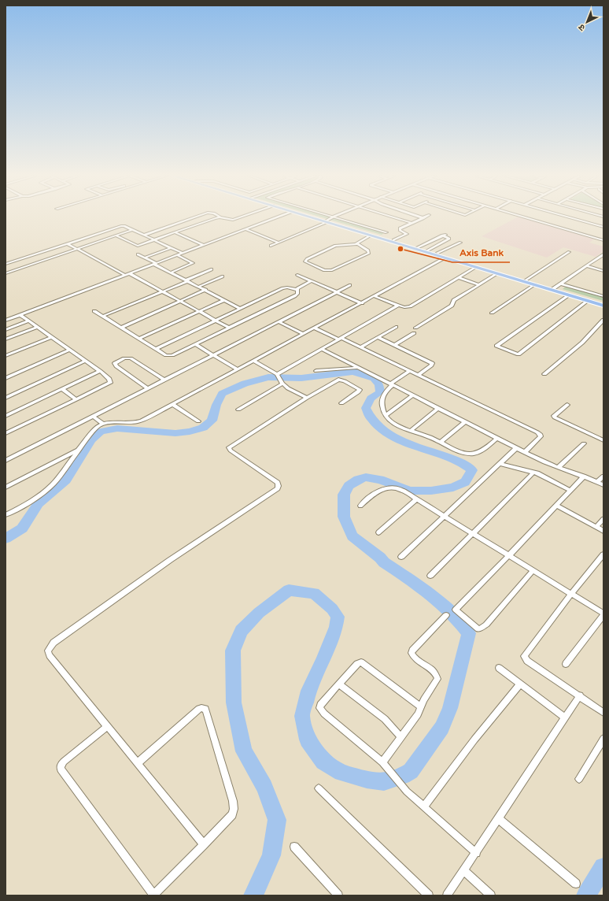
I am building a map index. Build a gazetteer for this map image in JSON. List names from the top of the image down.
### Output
{
  "places": ["Axis Bank"],
  "north": "bottom left"
}
